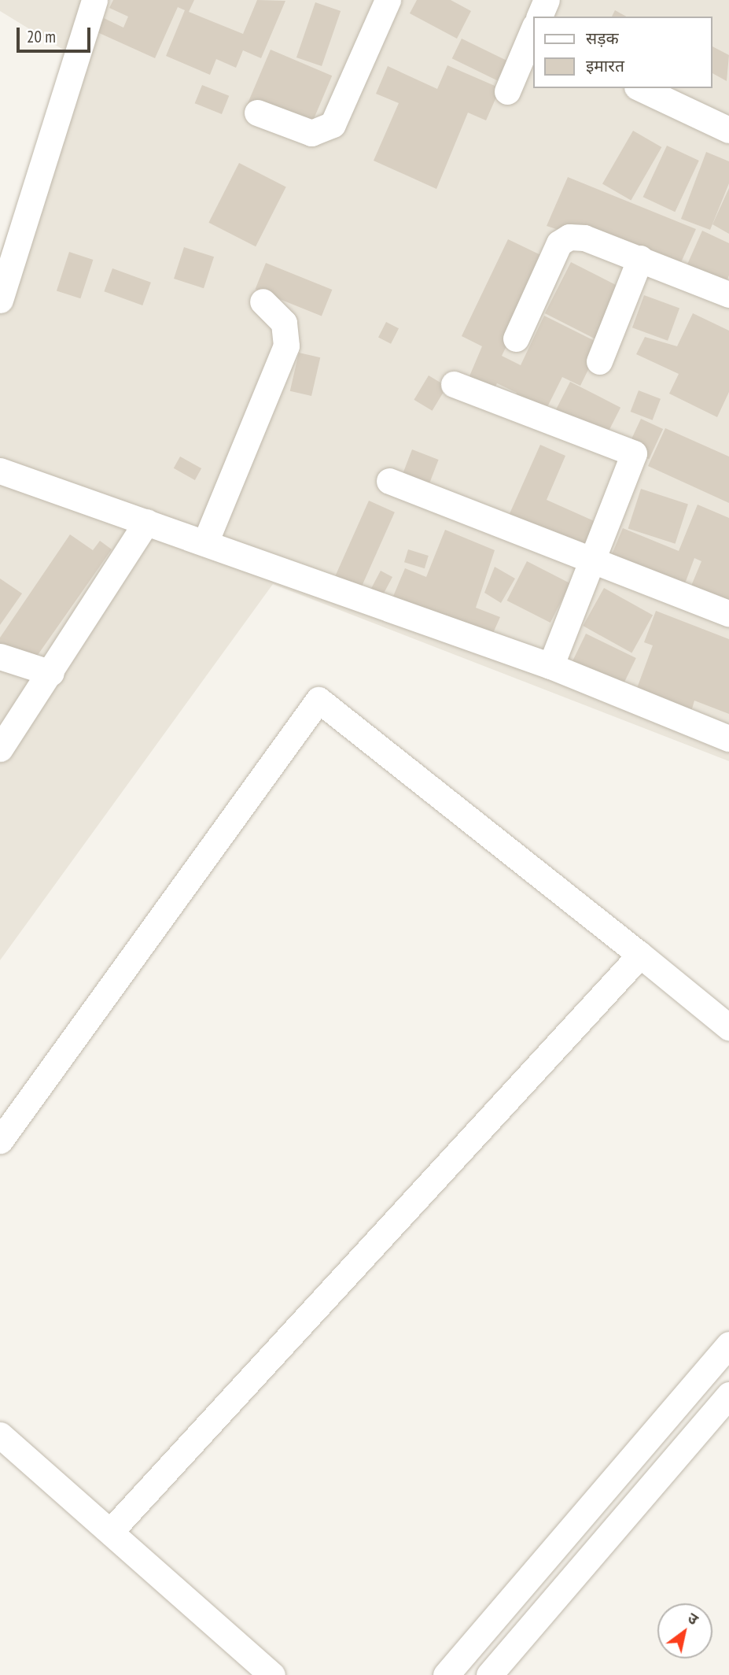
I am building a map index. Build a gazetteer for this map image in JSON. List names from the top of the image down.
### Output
{
  "legend": ["सड़क", "इमारत"],
  "scale_bar": "20 m",
  "north": "top right"
}
